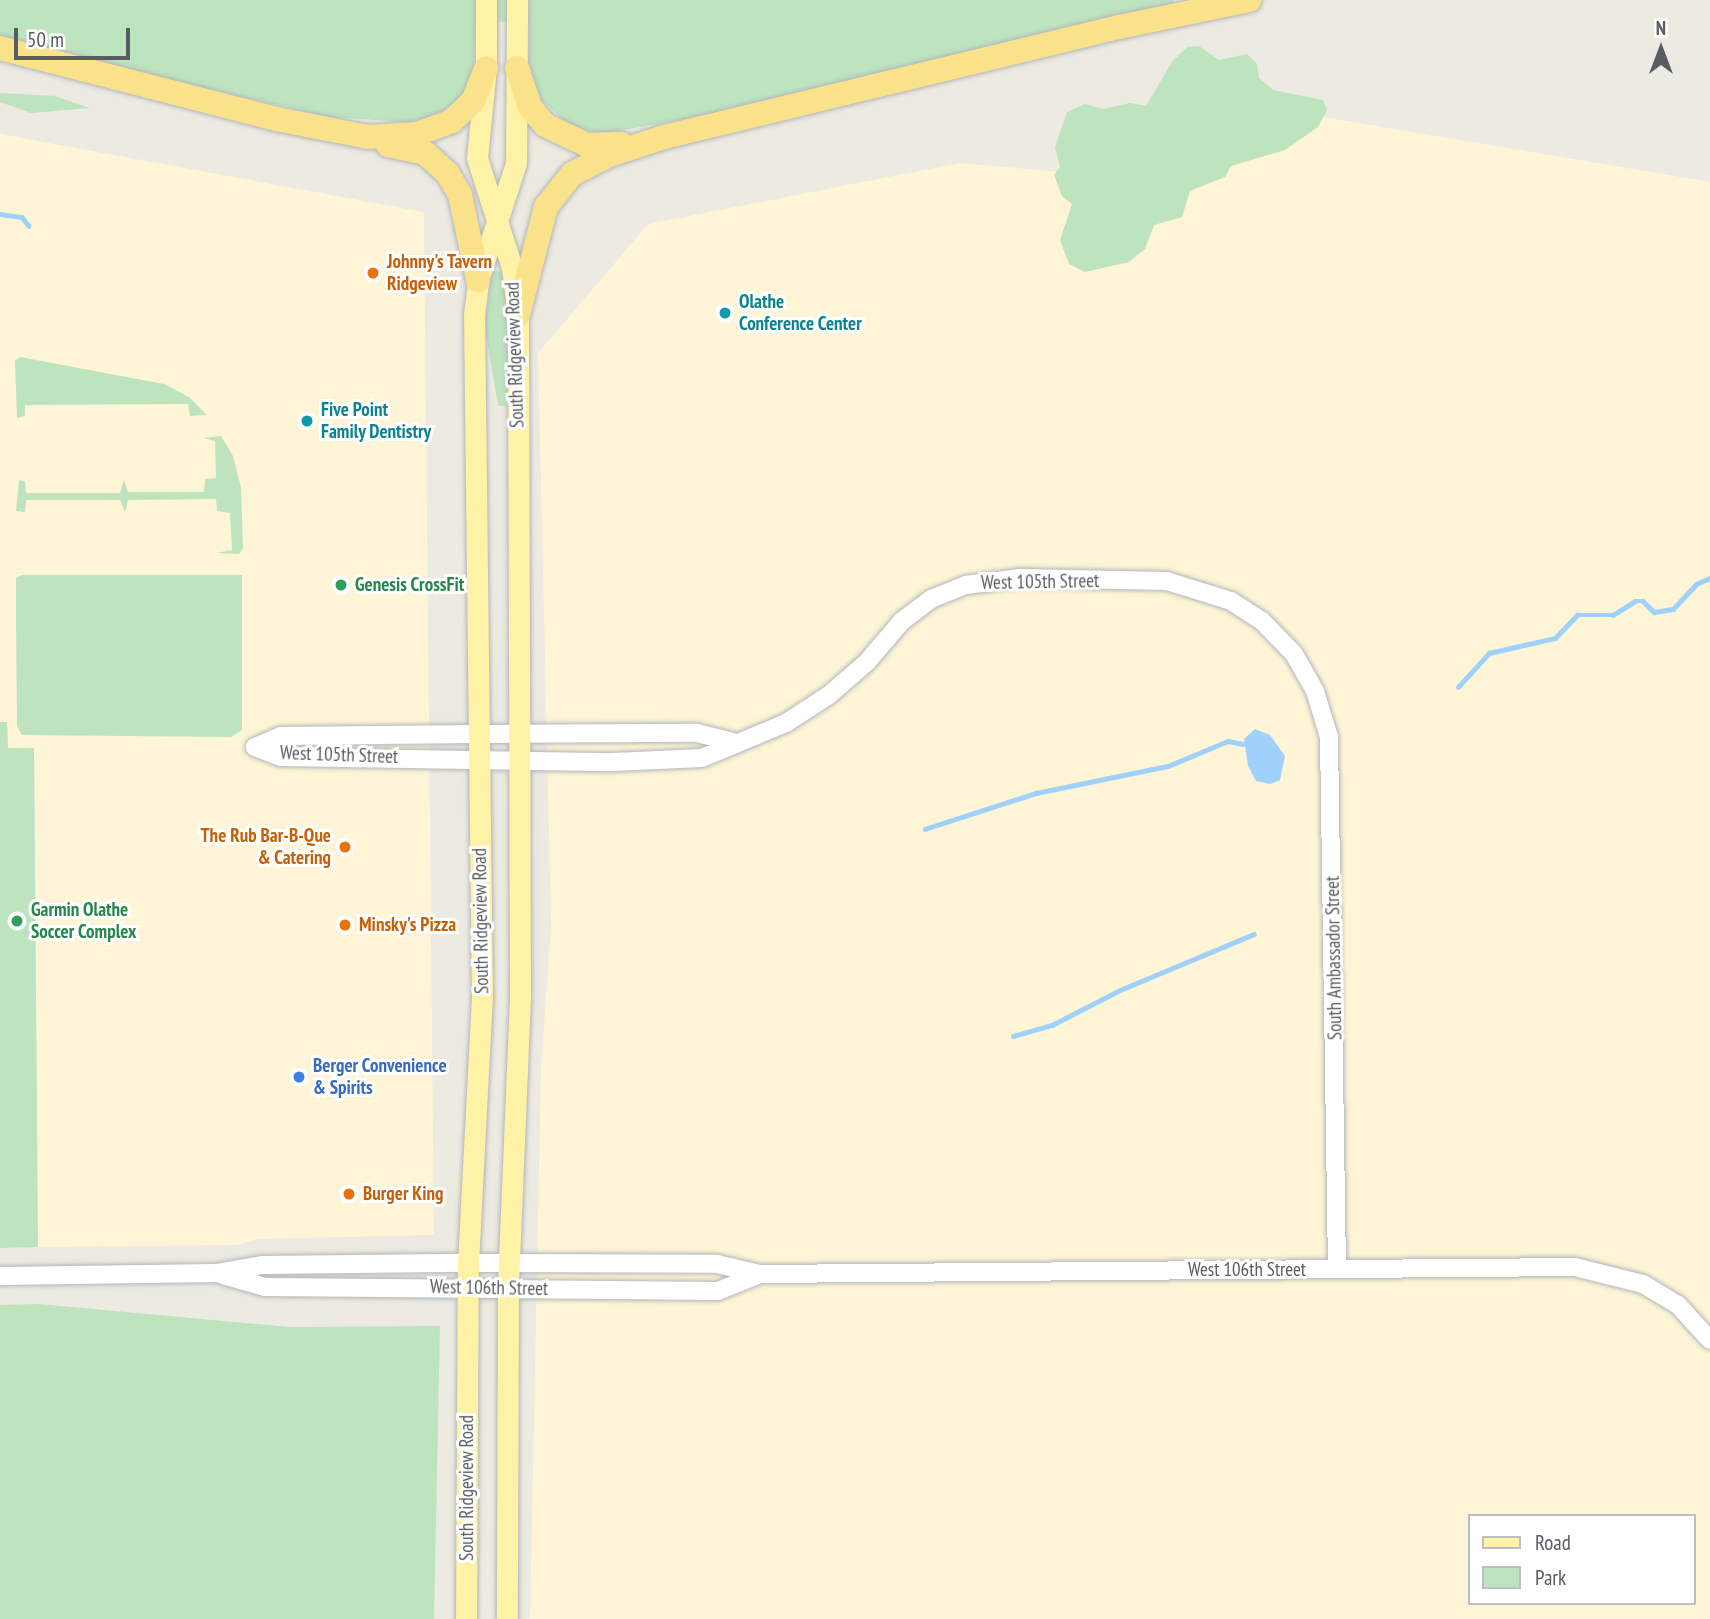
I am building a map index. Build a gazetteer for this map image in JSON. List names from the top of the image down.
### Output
{
  "streets": {
    "main road": ["South Ridgeview Road"],
    "street": ["West 105th Street", "South Ambassador Street", "West 106th Street"]
  },
  "crossings": [
    ["South Ridgeview Road", "West 105th Street"],
    ["South Ridgeview Road", "West 106th Street"],
    ["West 105th Street", "South Ambassador Street"],
    ["South Ambassador Street", "West 106th Street"]
  ],
  "places": [
    "Johnny's Tavern Ridgeview",
    "Olathe Conference Center",
    "Five Point Family Dentistry",
    "Genesis CrossFit",
    "The Rub Bar-B-Que & Catering",
    "Garmin Olathe Soccer Complex",
    "Minsky's Pizza",
    "Berger Convenience & Spirits",
    "Burger King"
  ],
  "legend": ["Road", "Park"],
  "scale_bar": "50 m",
  "north": "top"
}
